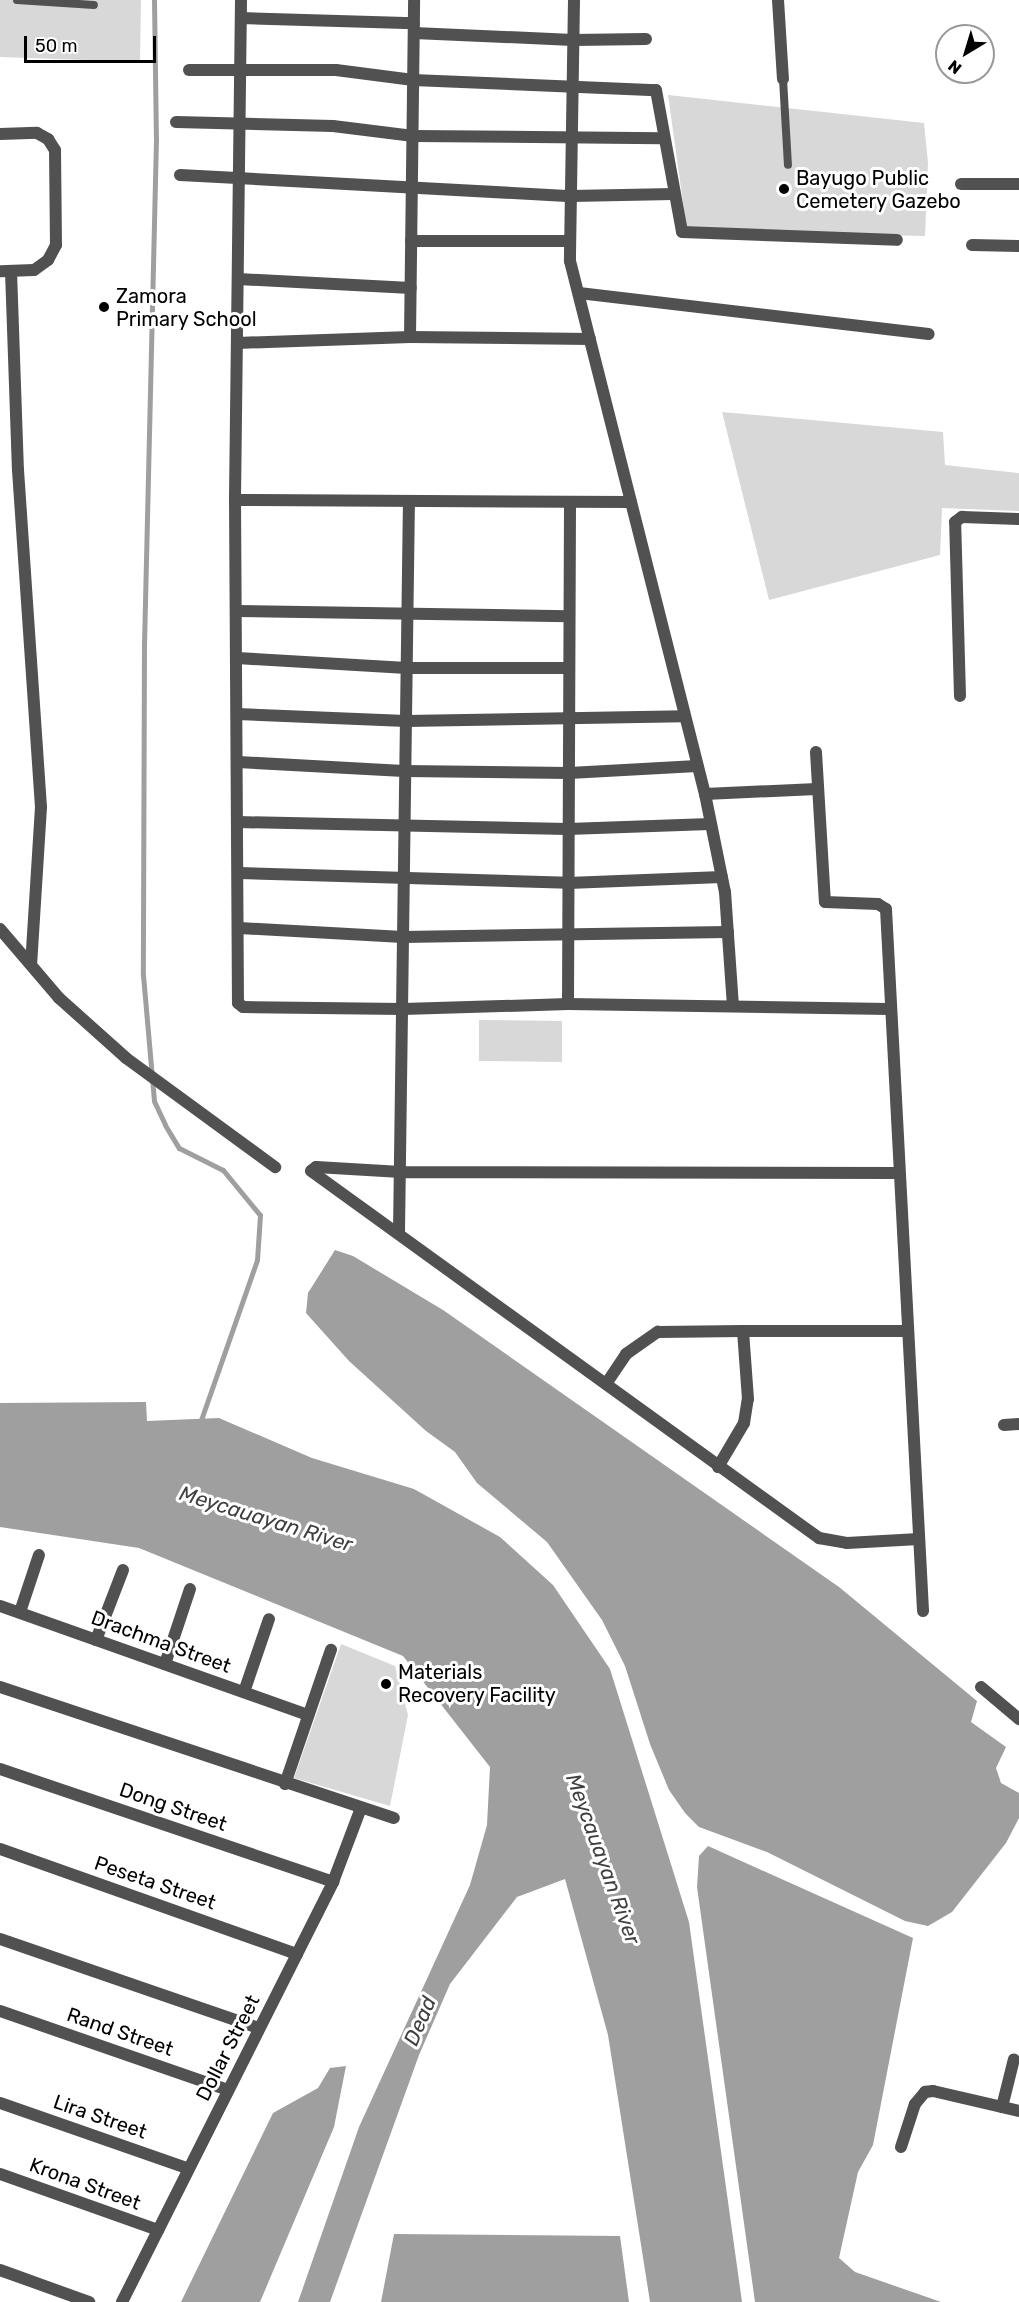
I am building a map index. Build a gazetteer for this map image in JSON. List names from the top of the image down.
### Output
{
  "streets": {
    "street": [
      "Drachma Street",
      "Dong Street",
      "Peseta Street",
      "Rand Street",
      "Dollar Street",
      "Lira Street",
      "Krona Street"
    ]
  },
  "crossings": [
    ["Dong Street", "Dollar Street"],
    ["Peseta Street", "Dollar Street"],
    ["Rand Street", "Dollar Street"],
    ["Dollar Street", "Lira Street"],
    ["Dollar Street", "Krona Street"]
  ],
  "water": ["Meycauayan River", "Dead"],
  "places": ["Bayugo Public Cemetery Gazebo", "Zamora Primary School", "Materials Recovery Facility"],
  "scale_bar": "50 m",
  "north": "bottom left"
}
